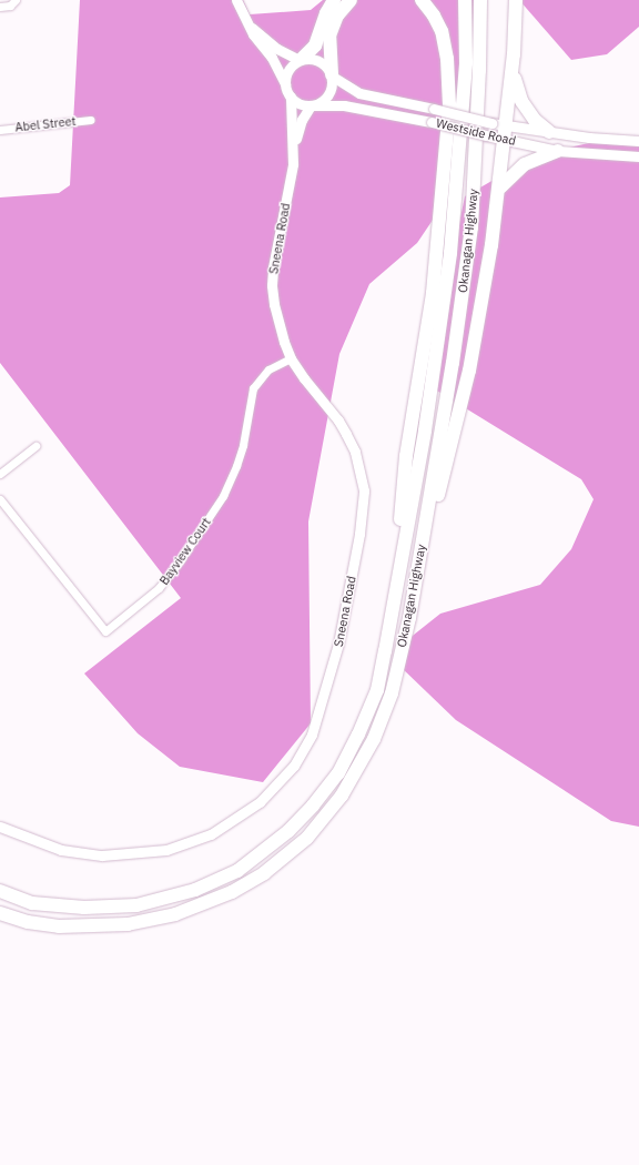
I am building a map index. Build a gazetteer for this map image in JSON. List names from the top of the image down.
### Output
{
  "streets": {
    "highway": ["Okanagan Highway"],
    "street": [
      "Abel Street",
      "Westside Road",
      "Sneena Road",
      "Bayview Court"
    ]
  },
  "crossings": [
    ["Westside Road", "Sneena Road"],
    ["Sneena Road", "Bayview Court"]
  ]
}
